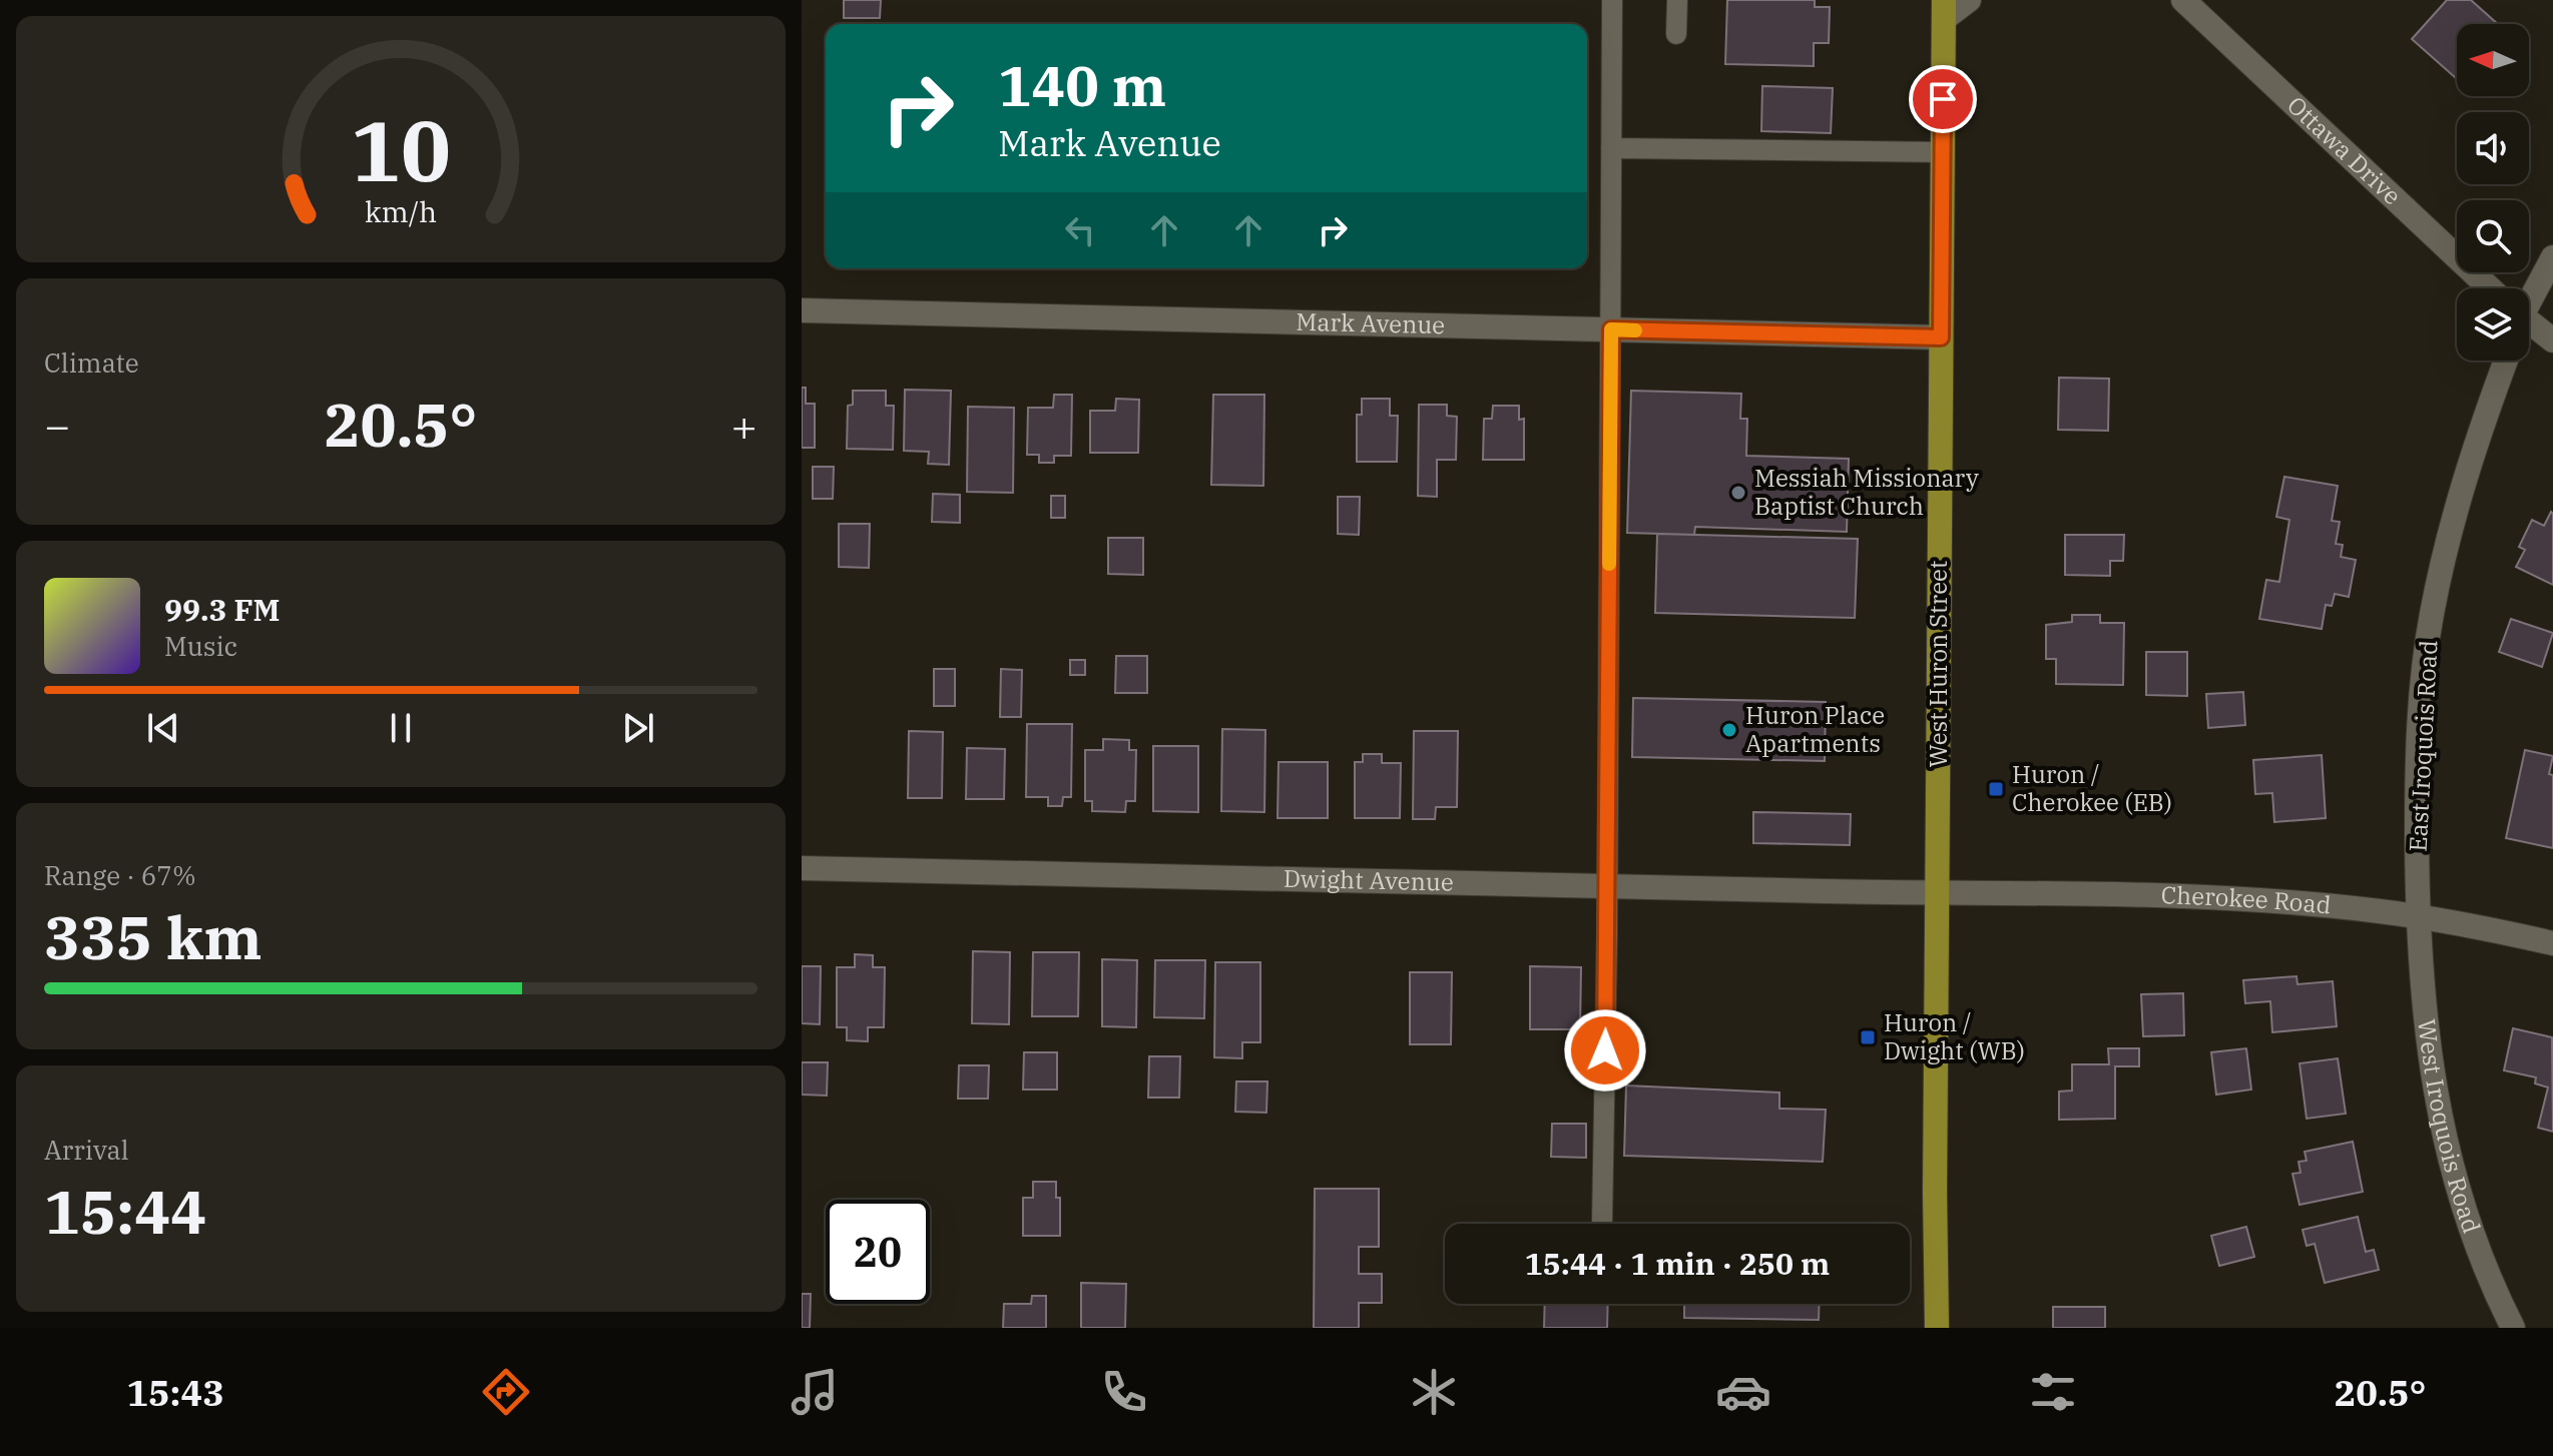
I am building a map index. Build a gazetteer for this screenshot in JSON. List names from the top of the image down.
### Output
{
  "streets": {
    "highway": ["West Huron Street"],
    "street": [
      "Ottawa Drive",
      "Mark Avenue",
      "East Iroquois Road",
      "Dwight Avenue",
      "Cherokee Road",
      "West Iroquois Road"
    ]
  },
  "crossings": [
    ["Mark Avenue", "West Huron Street"],
    ["West Huron Street", "Dwight Avenue"],
    ["West Huron Street", "Cherokee Road"],
    ["East Iroquois Road", "Cherokee Road"],
    ["East Iroquois Road", "West Iroquois Road"],
    ["Dwight Avenue", "Cherokee Road"],
    ["Cherokee Road", "West Iroquois Road"]
  ],
  "places": {
    "other": ["Messiah Missionary Baptist Church", "Huron Place Apartments"],
    "transit": ["Huron / Cherokee (EB)", "Huron / Dwight (WB)"]
  },
  "north": "left",
  "page": {
    "turn": ["140 m", "Mark Avenue"],
    "tile": [
      "Climate",
      ["Range · 67%", "335 km"],
      ["Arrival", "15:44"]
    ],
    "heat": ["−", "20.5°", "+"],
    "song": ["99.3 FM", "Music"],
    "limit": "20",
    "trip": "15:44 · 1 min · 250 m",
    "tabs": ["15:43", "20.5°"],
    "gauge": ["10", "km/h"]
  }
}
